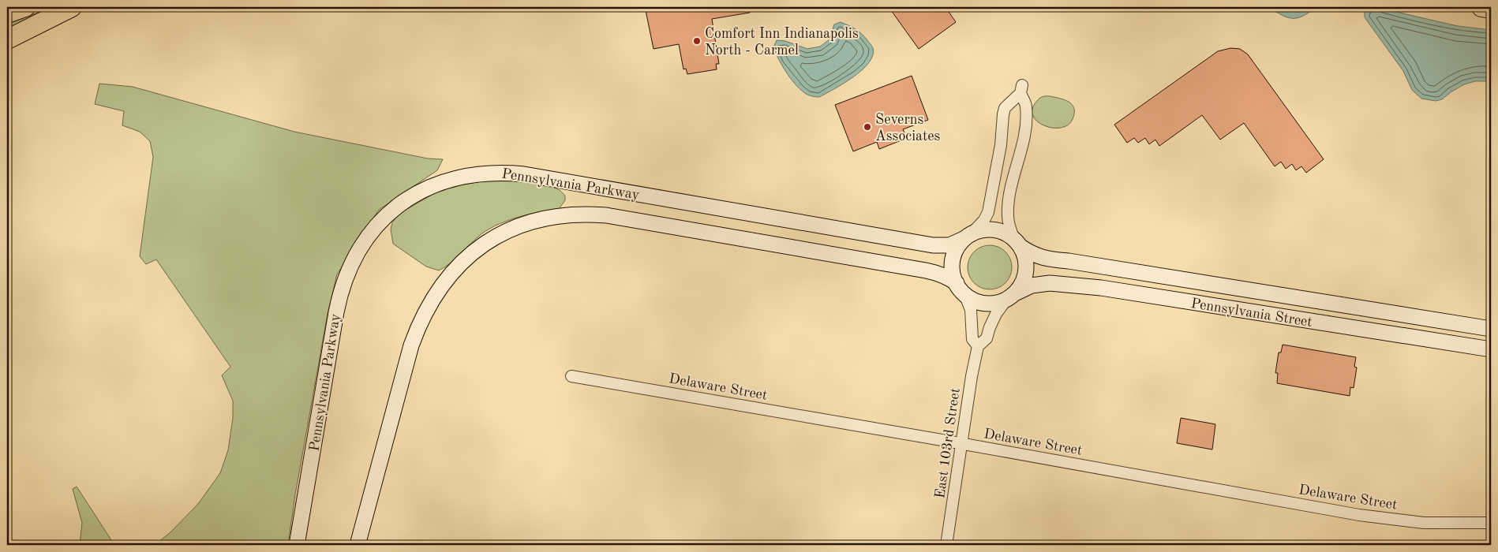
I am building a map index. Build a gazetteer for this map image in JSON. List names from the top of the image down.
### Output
{
  "streets": {
    "main road": ["Pennsylvania Parkway", "Pennsylvania Street"],
    "street": ["Delaware Street", "East 103rd Street"]
  },
  "crossings": [
    ["Pennsylvania Parkway", "Pennsylvania Street"],
    ["Pennsylvania Parkway", "East 103rd Street"],
    ["Pennsylvania Street", "East 103rd Street"],
    ["Delaware Street", "East 103rd Street"]
  ],
  "places": ["Comfort Inn Indianapolis North - Carmel", "Severns Associates"]
}
